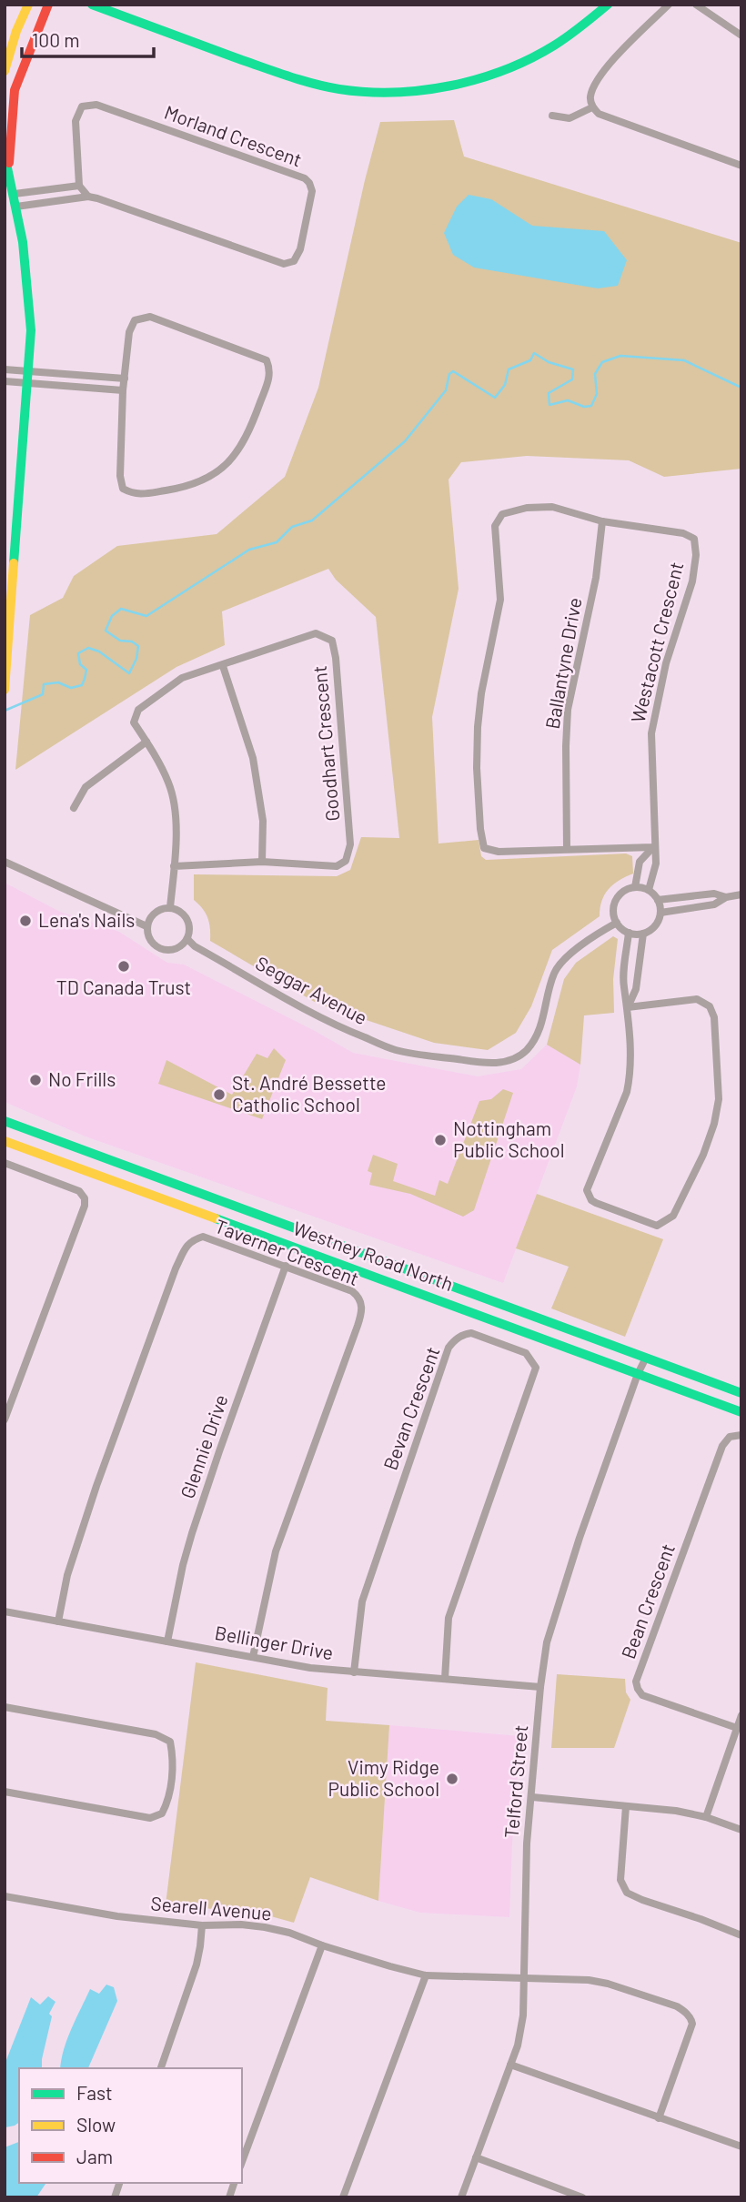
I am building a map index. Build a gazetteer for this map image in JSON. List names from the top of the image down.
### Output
{
  "streets": {
    "main road": ["Westney Road North"],
    "street": [
      "Morland Crescent",
      "Westacott Crescent",
      "Ballantyne Drive",
      "Goodhart Crescent",
      "Seggar Avenue",
      "Taverner Crescent",
      "Bevan Crescent",
      "Glennie Drive",
      "Bean Crescent",
      "Bellinger Drive",
      "Telford Street",
      "Searell Avenue"
    ]
  },
  "crossings": [
    ["Westacott Crescent", "Ballantyne Drive"],
    ["Westacott Crescent", "Seggar Avenue"],
    ["Goodhart Crescent", "Seggar Avenue"],
    ["Taverner Crescent", "Glennie Drive"],
    ["Taverner Crescent", "Bellinger Drive"],
    ["Westney Road North", "Telford Street"],
    ["Bevan Crescent", "Bellinger Drive"],
    ["Glennie Drive", "Bellinger Drive"],
    ["Bellinger Drive", "Telford Street"],
    ["Telford Street", "Searell Avenue"]
  ],
  "places": [
    "Lena's Nails",
    "TD Canada Trust",
    "No Frills",
    "St. André Bessette Catholic School",
    "Nottingham Public School",
    "Vimy Ridge Public School"
  ],
  "legend": ["Fast", "Slow", "Jam"],
  "scale_bar": "100 m"
}
